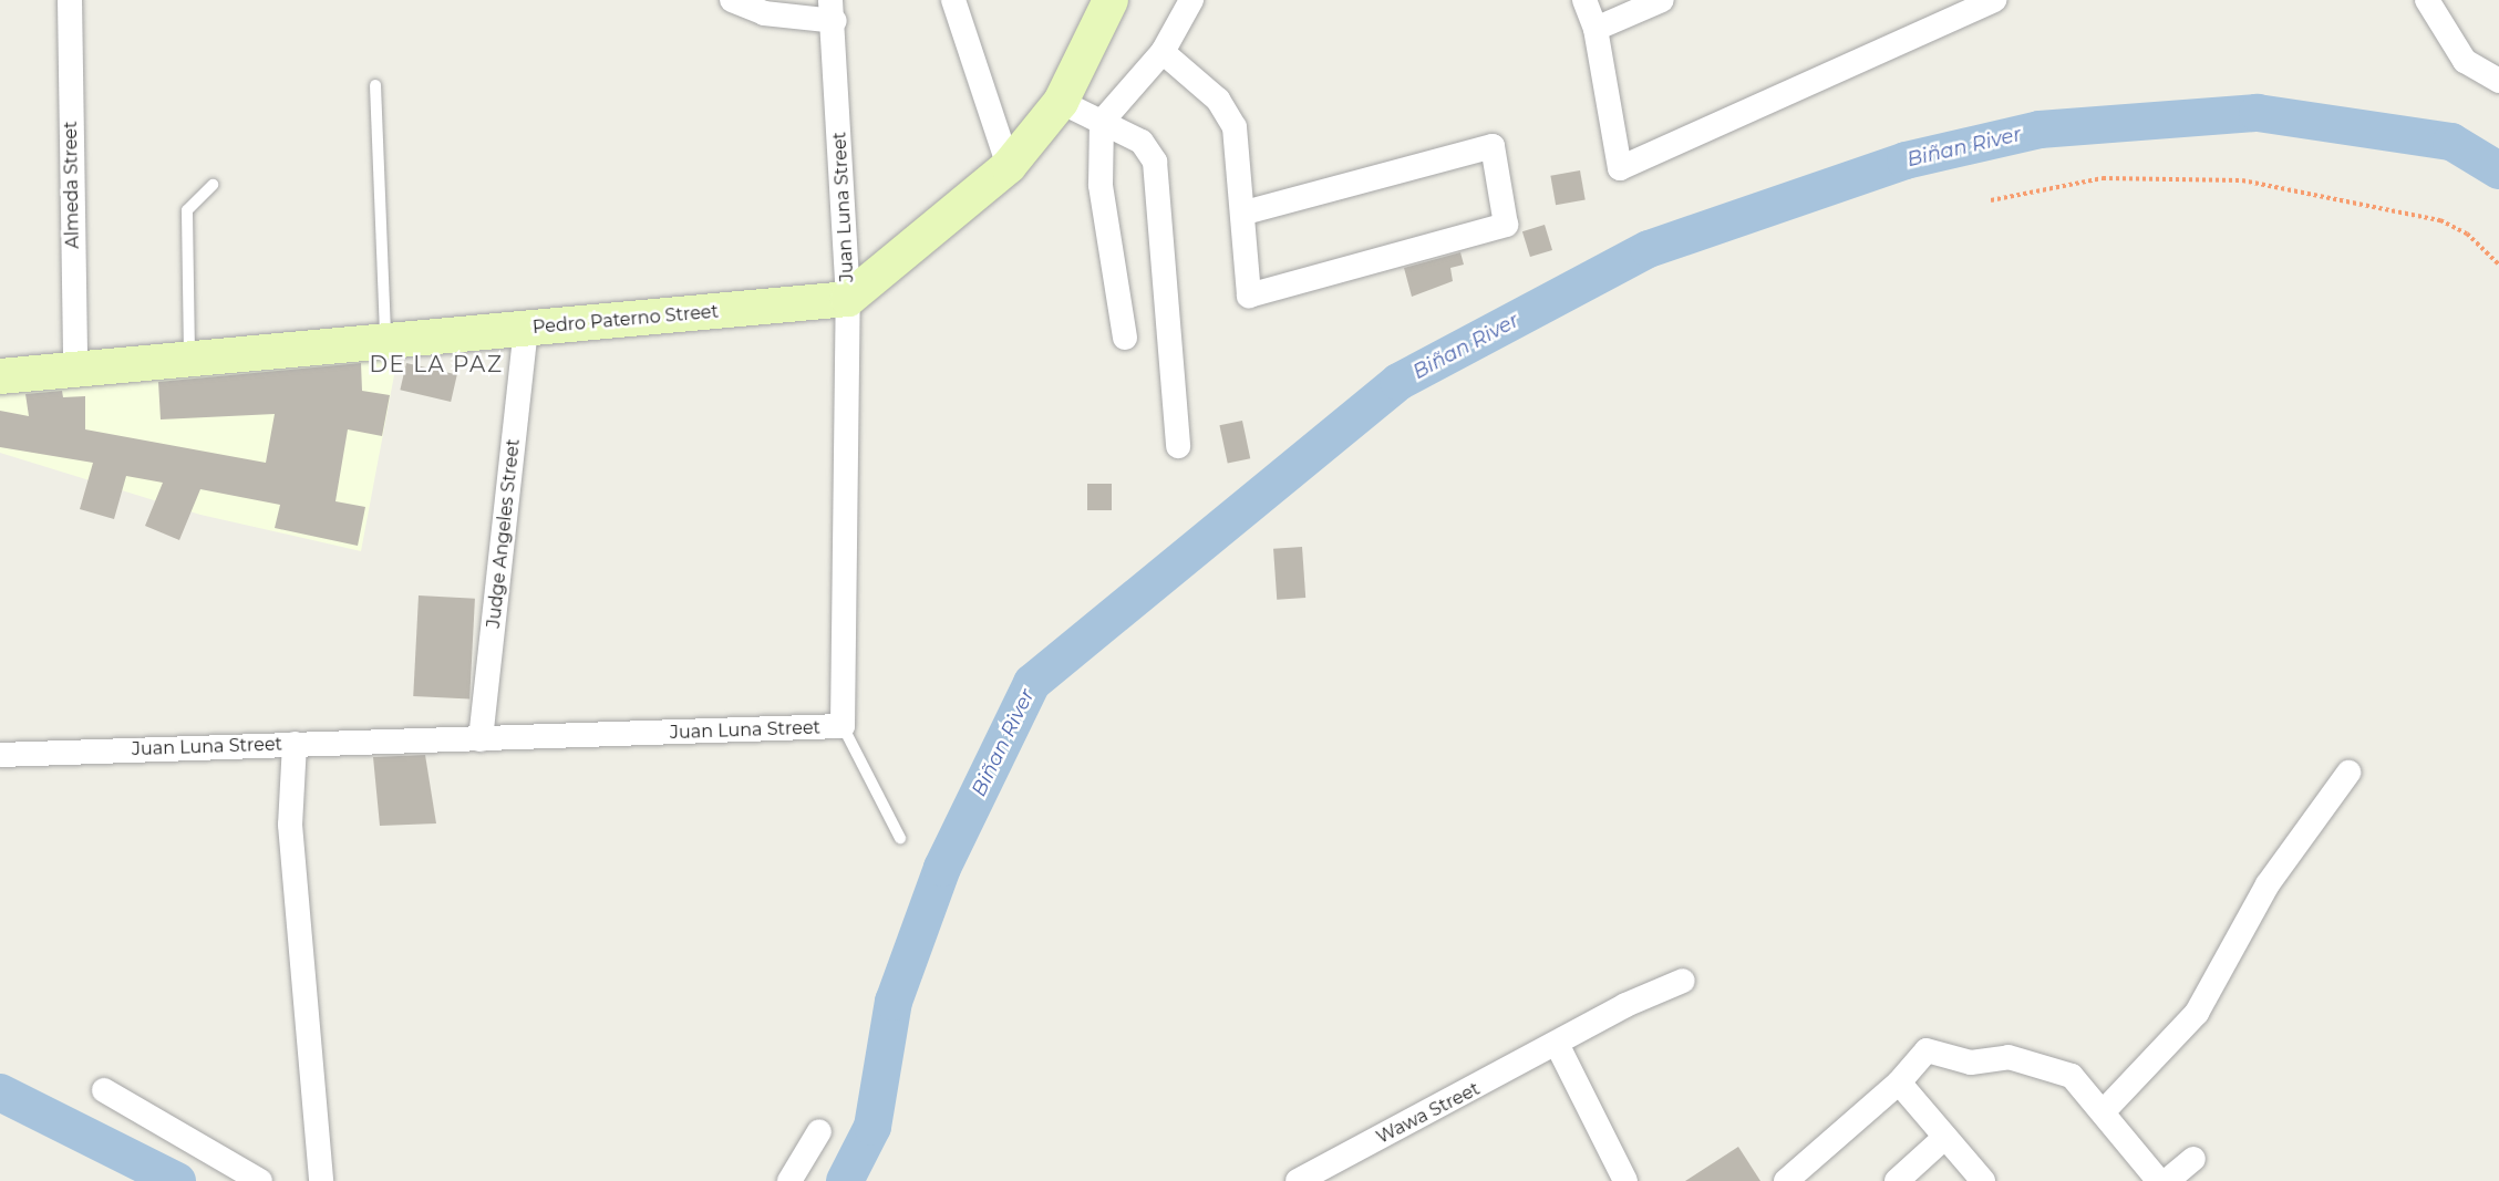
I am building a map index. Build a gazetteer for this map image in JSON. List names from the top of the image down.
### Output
{
  "streets": {
    "street": [
      "Almeda Street",
      "Juan Luna Street",
      "Pedro Paterno Street",
      "Judge Angeles Street",
      "Wawa Street"
    ]
  },
  "crossings": [
    ["Almeda Street", "Pedro Paterno Street"],
    ["Juan Luna Street", "Pedro Paterno Street"],
    ["Juan Luna Street", "Judge Angeles Street"],
    ["Pedro Paterno Street", "Judge Angeles Street"]
  ],
  "districts": ["DE LA PAZ"],
  "water": ["Biñan River"]
}
